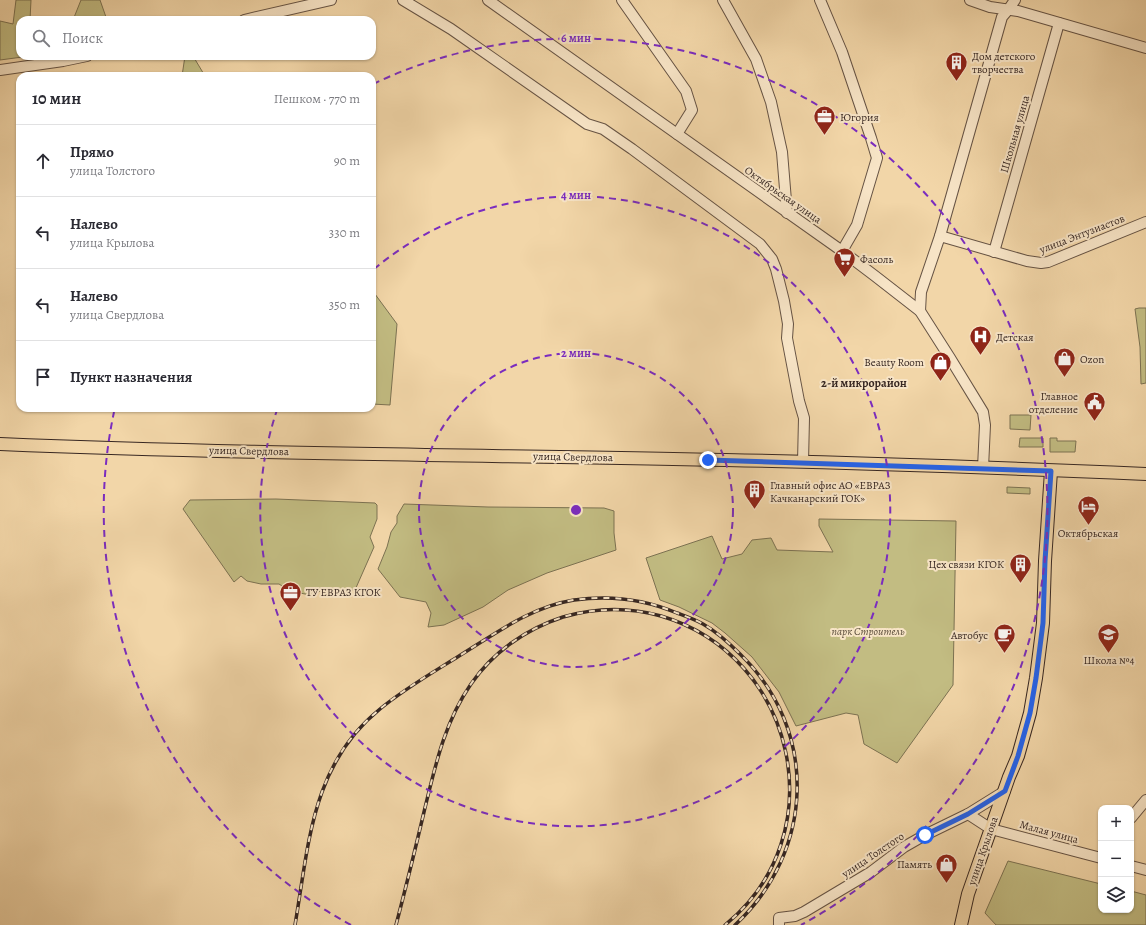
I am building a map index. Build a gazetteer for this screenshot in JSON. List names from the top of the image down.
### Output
{
  "streets": {
    "main road": ["улица Свердлова", "улица Крылова"],
    "street": [
      "Школьная улица",
      "Октябрьская улица",
      "улица Энтузиастов",
      "Малая улица",
      "улица Толстого"
    ]
  },
  "crossings": [
    ["Школьная улица", "улица Энтузиастов"],
    ["Октябрьская улица", "улица Свердлова"],
    ["улица Свердлова", "улица Крылова"],
    ["Малая улица", "улица Крылова"],
    ["Малая улица", "улица Толстого"],
    ["улица Крылова", "улица Толстого"]
  ],
  "districts": ["2-й микрорайон"],
  "parks": ["парк Строитель"],
  "places": {
    "building": ["Дом детского творчества", "Главный офис АО «ЕВРАЗ Качканарский ГОК»", "Цех связи КГОК"],
    "office": ["Югория", "ТУ ЕВРАЗ КГОК"],
    "supermarket": ["Фасоль"],
    "hospital": ["Детская"],
    "shop": ["Ozon", "Beauty Room", "Память"],
    "public building": ["Главное отделение"],
    "hotel": ["Октябрьская"],
    "school or university": ["Школа №4"],
    "cafe": ["Автобус"]
  },
  "page": {
    "search": "Поиск",
    "heading": ["10 мин", "Пешком · 770 m"],
    "list": [
      ["Прямо", "улица Толстого", "90 m"],
      ["Налево", "улица Крылова", "330 m"],
      ["Налево", "улица Свердлова", "350 m"],
      "Пункт назначения"
    ],
    "map_buttons": ["+", "−"]
  },
  "rings": ["6 мин", "4 мин", "2 мин"]
}
